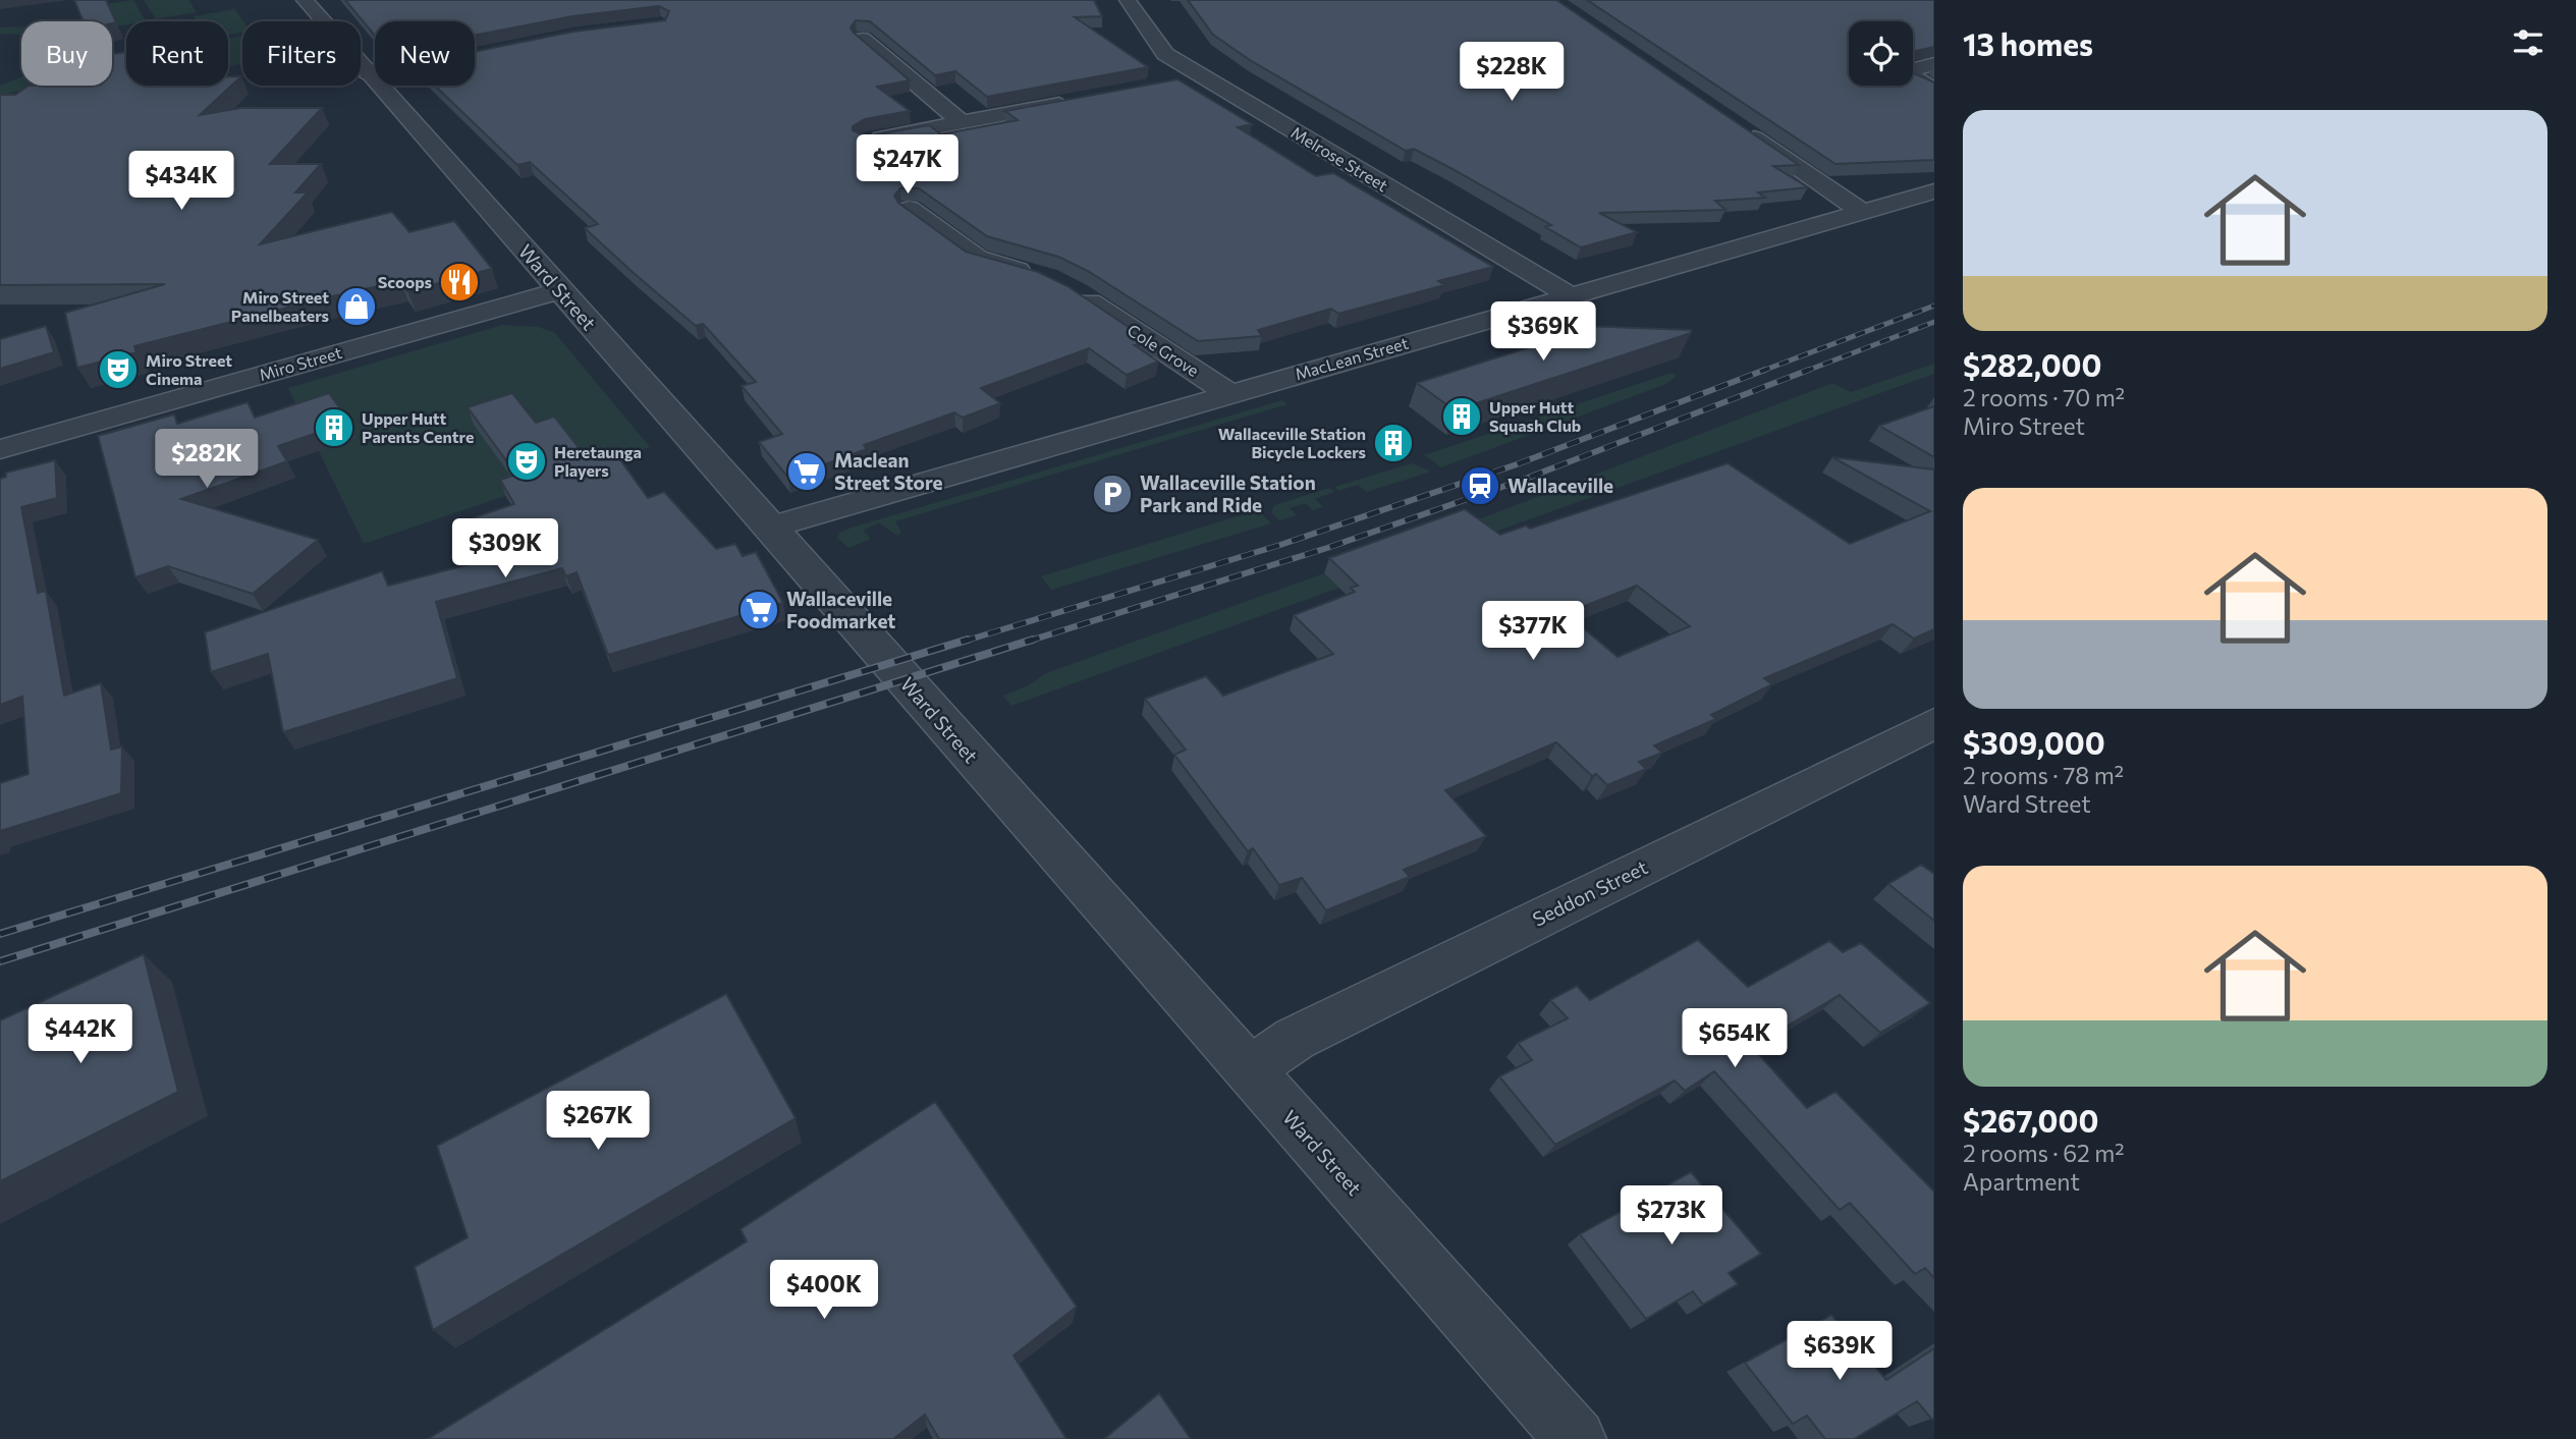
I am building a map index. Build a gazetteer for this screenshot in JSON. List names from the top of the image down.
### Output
{
  "streets": {
    "street": [
      "Melrose Street",
      "Ward Street",
      "Cole Grove",
      "MacLean Street",
      "Miro Street",
      "Seddon Street"
    ]
  },
  "crossings": [
    ["Melrose Street", "MacLean Street"],
    ["Ward Street", "MacLean Street"],
    ["Ward Street", "Miro Street"],
    ["Ward Street", "Seddon Street"],
    ["Cole Grove", "MacLean Street"]
  ],
  "places": {
    "restaurant": ["Scoops"],
    "shop": ["Miro Street Panelbeaters"],
    "theatre": ["Miro Street Cinema", "Heretaunga Players"],
    "building": ["Upper Hutt Squash Club", "Upper Hutt Parents Centre", "Wallaceville Station Bicycle Lockers"],
    "supermarket": ["Maclean Street Store", "Wallaceville Foodmarket"],
    "station": ["Wallaceville"],
    "parking": ["Wallaceville Station Park and Ride"]
  },
  "page": {
    "heading": "13 homes",
    "chip": [
      "Buy",
      "Rent",
      "Filters",
      "New"
    ],
    "price": [
      "$228K",
      "$247K",
      "$434K",
      "$369K",
      "$282K",
      "$309K",
      "$377K",
      "$442K",
      "$654K",
      "$267K",
      "$273K",
      "$400K",
      "$639K"
    ],
    "list": [
      {
        "name": "$282,000",
        "note": "2 rooms · 70 m² · Miro Street"
      },
      {
        "name": "$309,000",
        "note": "2 rooms · 78 m² · Ward Street"
      },
      {
        "name": "$267,000",
        "note": "2 rooms · 62 m² · Apartment"
      }
    ]
  }
}
